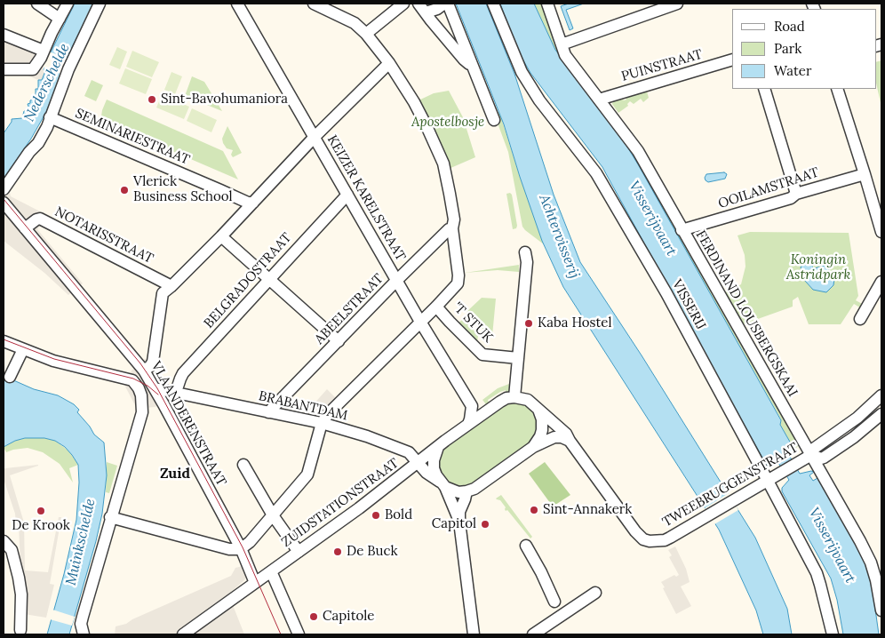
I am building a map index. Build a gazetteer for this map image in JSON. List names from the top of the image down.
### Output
{
  "streets": {
    "street": [
      "PUINSTRAAT",
      "SEMINARIESTRAAT",
      "OOILAMSTRAAT",
      "KEIZER KARELSTRAAT",
      "NOTARISSTRAAT",
      "BELGRADOSTRAAT",
      "VISSERIJ",
      "ABEELSTRAAT",
      "FERDINAND LOUSBERGSKAAI",
      "'T STUK",
      "BRABANTDAM",
      "VLAANDERENSTRAAT",
      "TWEEBRUGGENSTRAAT",
      "ZUIDSTATIONSTRAAT"
    ]
  },
  "crossings": [
    ["PUINSTRAAT", "FERDINAND LOUSBERGSKAAI"],
    ["OOILAMSTRAAT", "FERDINAND LOUSBERGSKAAI"],
    ["KEIZER KARELSTRAAT", "BELGRADOSTRAAT"],
    ["KEIZER KARELSTRAAT", "ABEELSTRAAT"],
    ["NOTARISSTRAAT", "VLAANDERENSTRAAT"],
    ["BELGRADOSTRAAT", "BRABANTDAM"],
    ["VISSERIJ", "TWEEBRUGGENSTRAAT"],
    ["ABEELSTRAAT", "BRABANTDAM"],
    ["FERDINAND LOUSBERGSKAAI", "TWEEBRUGGENSTRAAT"],
    ["BRABANTDAM", "VLAANDERENSTRAAT"],
    ["BRABANTDAM", "ZUIDSTATIONSTRAAT"],
    ["VLAANDERENSTRAAT", "ZUIDSTATIONSTRAAT"]
  ],
  "districts": ["Zuid"],
  "water": [
    "Nederschelde",
    "Visserijvaart",
    "Achtervisserij",
    "Muinkschelde"
  ],
  "parks": ["Apostelbosje", "Koningin Astridpark"],
  "places": [
    "Sint-Bavohumaniora",
    "Vlerick Business School",
    "Kaba Hostel",
    "Sint-Annakerk",
    "De Krook",
    "Bold",
    "Capitol",
    "De Buck",
    "Capitole"
  ],
  "legend": ["Road", "Park", "Water"]
}
